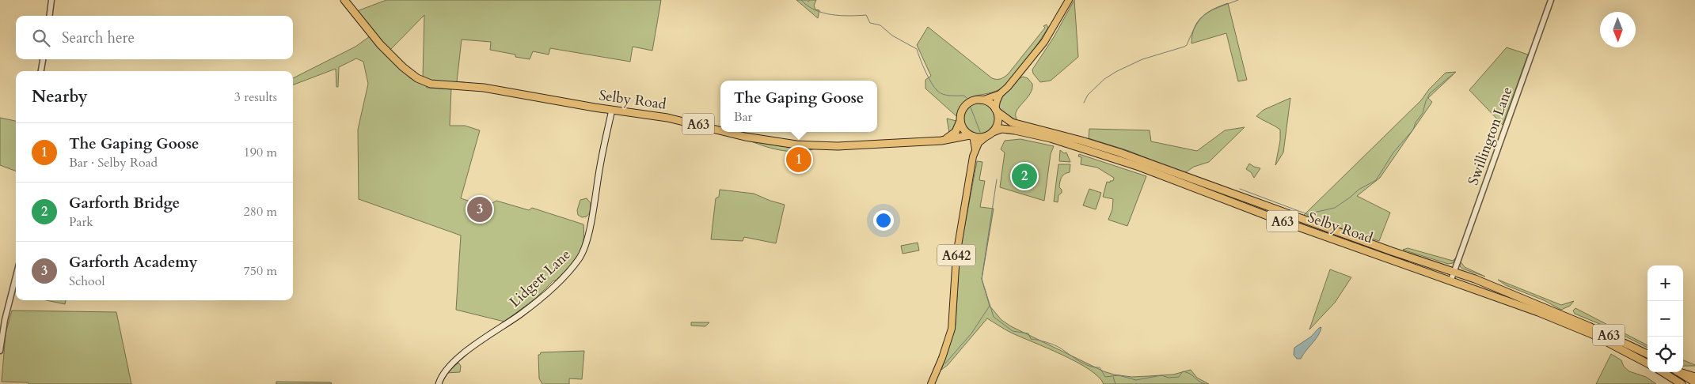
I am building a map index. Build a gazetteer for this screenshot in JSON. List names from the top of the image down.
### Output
{
  "streets": {
    "highway": ["Selby Road", "A63"],
    "main road": ["A642", "Lidgett Lane"],
    "street": ["Swillington Lane"]
  },
  "crossings": [
    ["Selby Road", "Swillington Lane"],
    ["Selby Road", "A642"],
    ["Selby Road", "Lidgett Lane"]
  ],
  "north": "bottom",
  "page": {
    "search": "Search here",
    "heading": ["Nearby", "3 results"],
    "popup": ["The Gaping Goose", "Bar"],
    "list": [
      {
        "mark": "1",
        "name": "The Gaping Goose",
        "note": "Bar · Selby Road",
        "value": "190 m"
      },
      {
        "mark": "2",
        "name": "Garforth Bridge",
        "note": "Park",
        "value": "280 m"
      },
      {
        "mark": "3",
        "name": "Garforth Academy",
        "note": "School",
        "value": "750 m"
      }
    ],
    "pins": ["1", "2", "3"],
    "map_buttons": ["+", "−"]
  }
}
